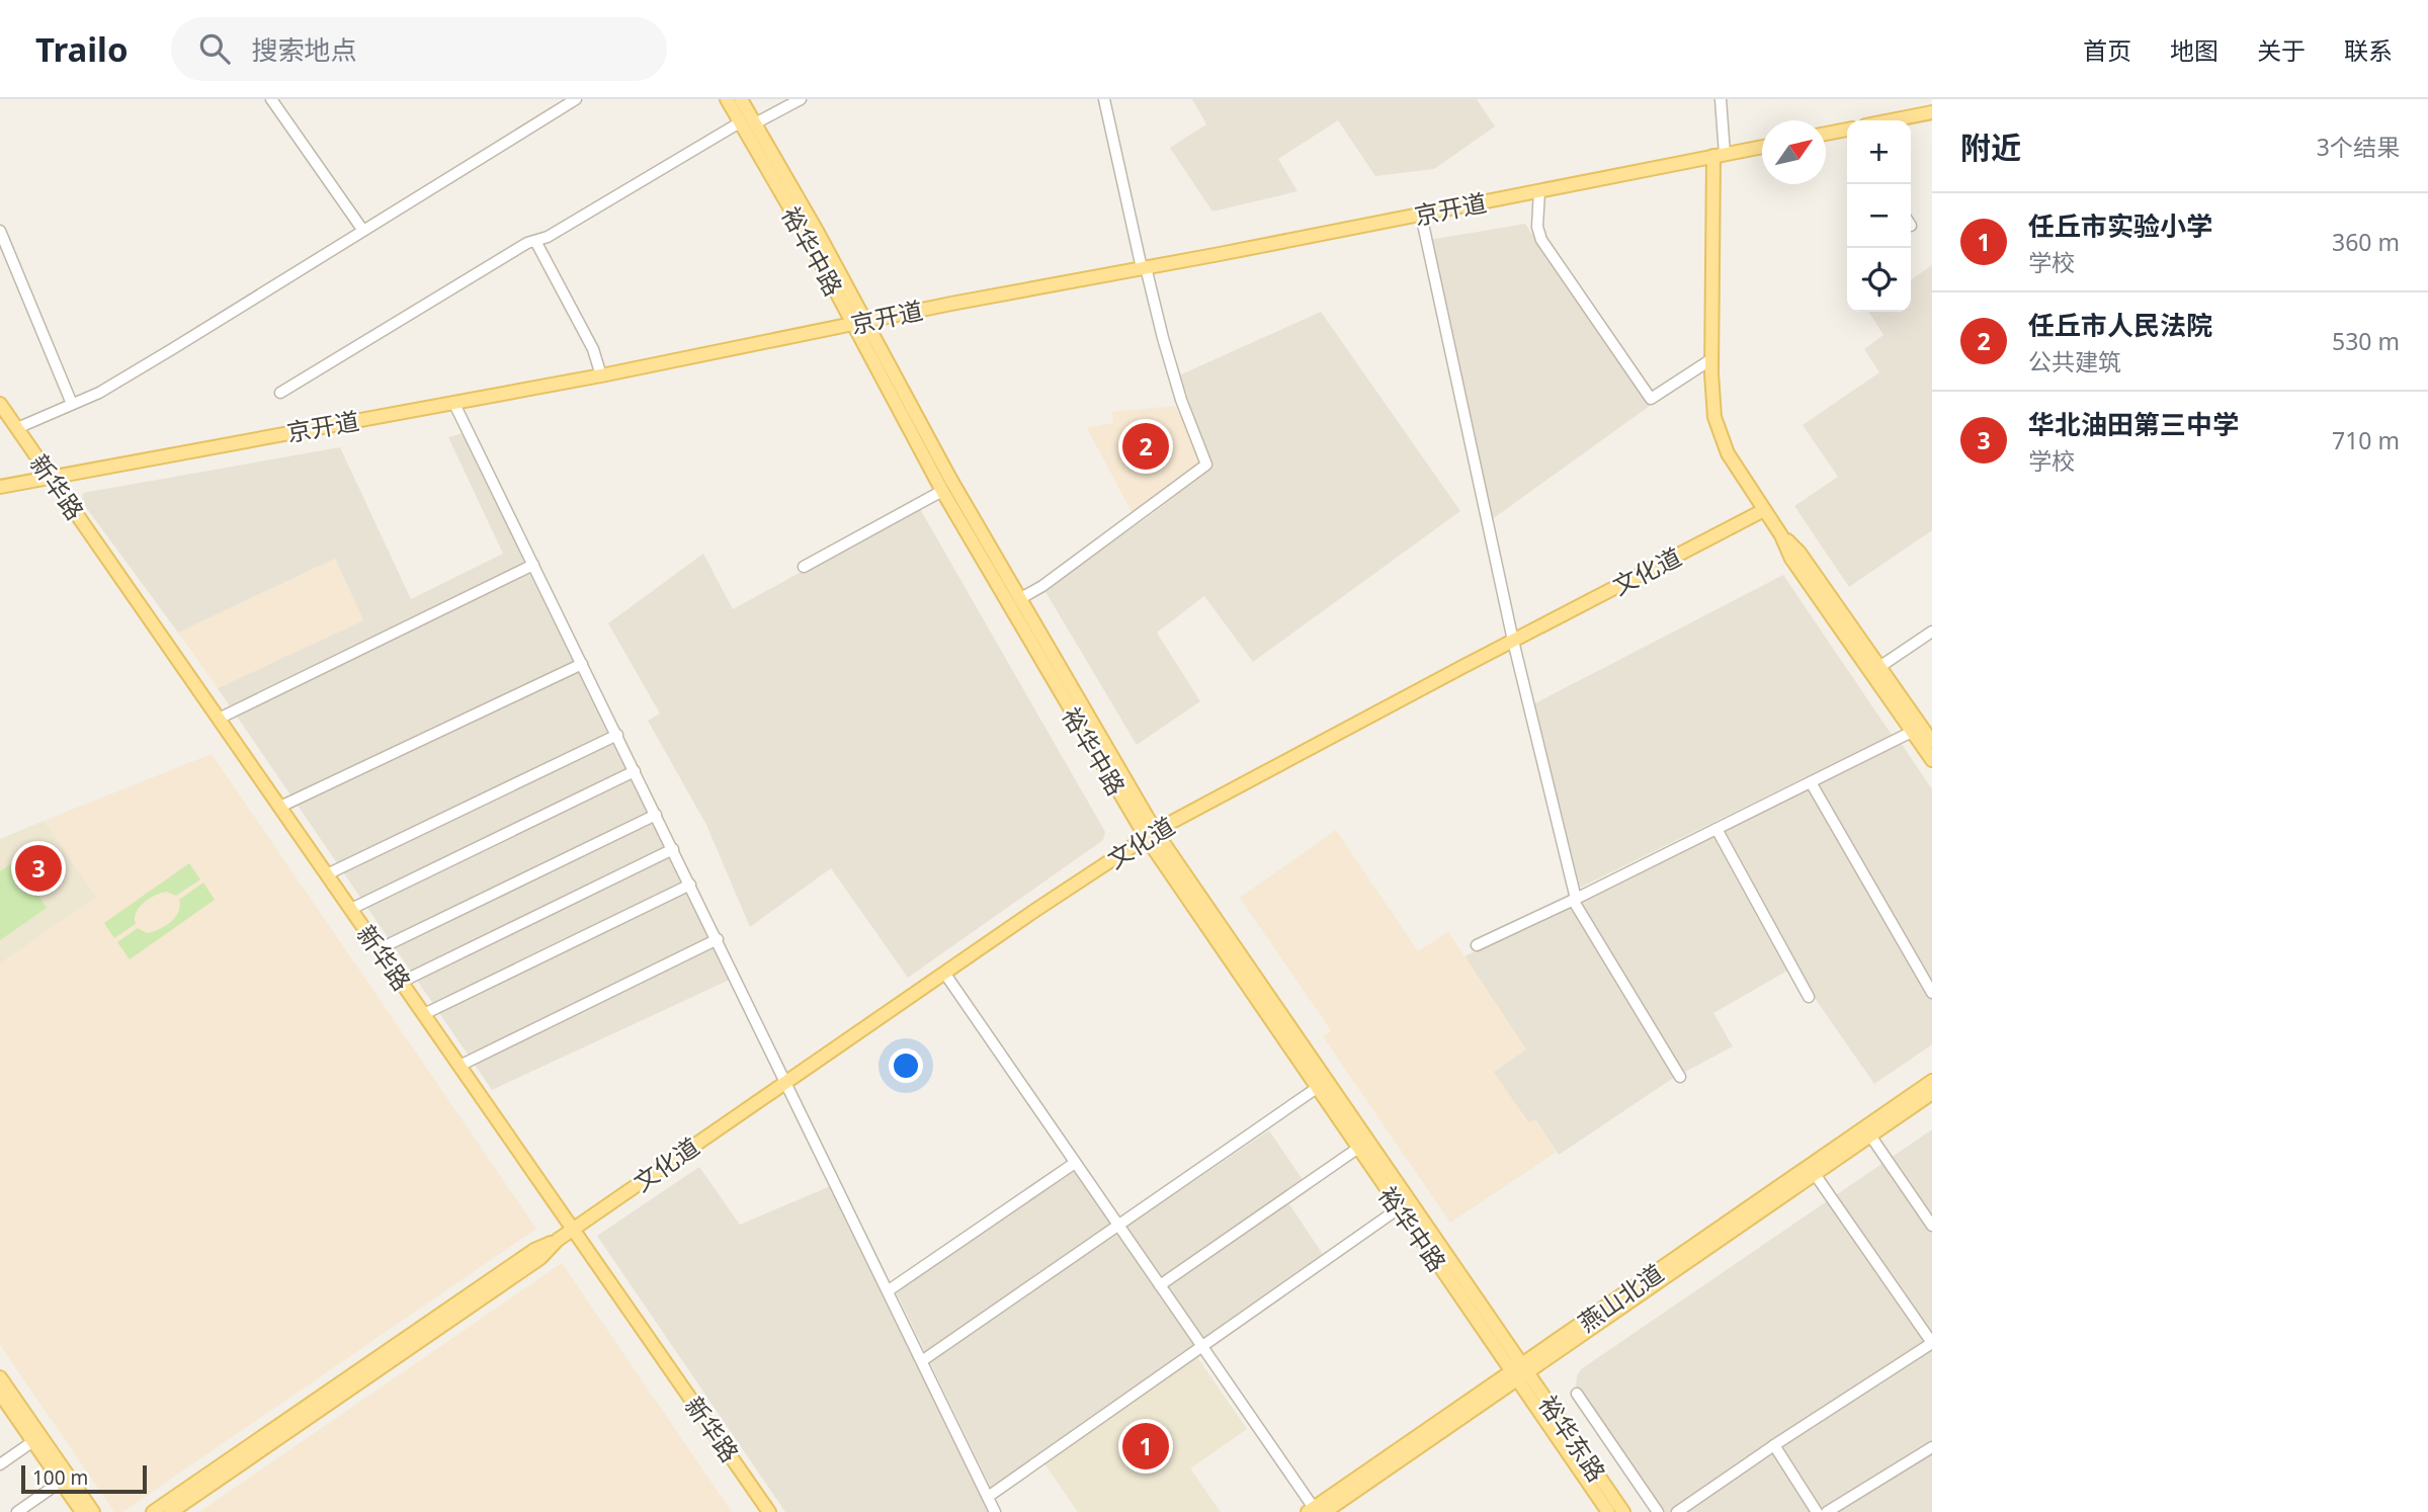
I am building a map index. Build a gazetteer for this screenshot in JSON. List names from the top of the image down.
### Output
{
  "streets": {
    "main road": [
      "京开道",
      "裕华中路",
      "新华路",
      "文化道",
      "燕山北道",
      "裕华东路"
    ]
  },
  "crossings": [
    ["京开道", "裕华中路"],
    ["京开道", "新华路"],
    ["裕华中路", "文化道"],
    ["裕华中路", "燕山北道"],
    ["裕华中路", "裕华东路"],
    ["新华路", "文化道"],
    ["燕山北道", "裕华东路"]
  ],
  "scale_bar": "100 m",
  "north": "top right",
  "page": {
    "header": "Trailo",
    "search": "搜索地点",
    "nav": [
      "首页",
      "地图",
      "关于",
      "联系"
    ],
    "heading": ["附近", "3个结果"],
    "map_buttons": ["+", "−"],
    "list": [
      {
        "mark": "1",
        "name": "任丘市实验小学",
        "note": "学校",
        "value": "360 m"
      },
      {
        "mark": "2",
        "name": "任丘市人民法院",
        "note": "公共建筑",
        "value": "530 m"
      },
      {
        "mark": "3",
        "name": "华北油田第三中学",
        "note": "学校",
        "value": "710 m"
      }
    ],
    "pins": ["2", "3", "1"],
    "scale": "100 m"
  }
}
